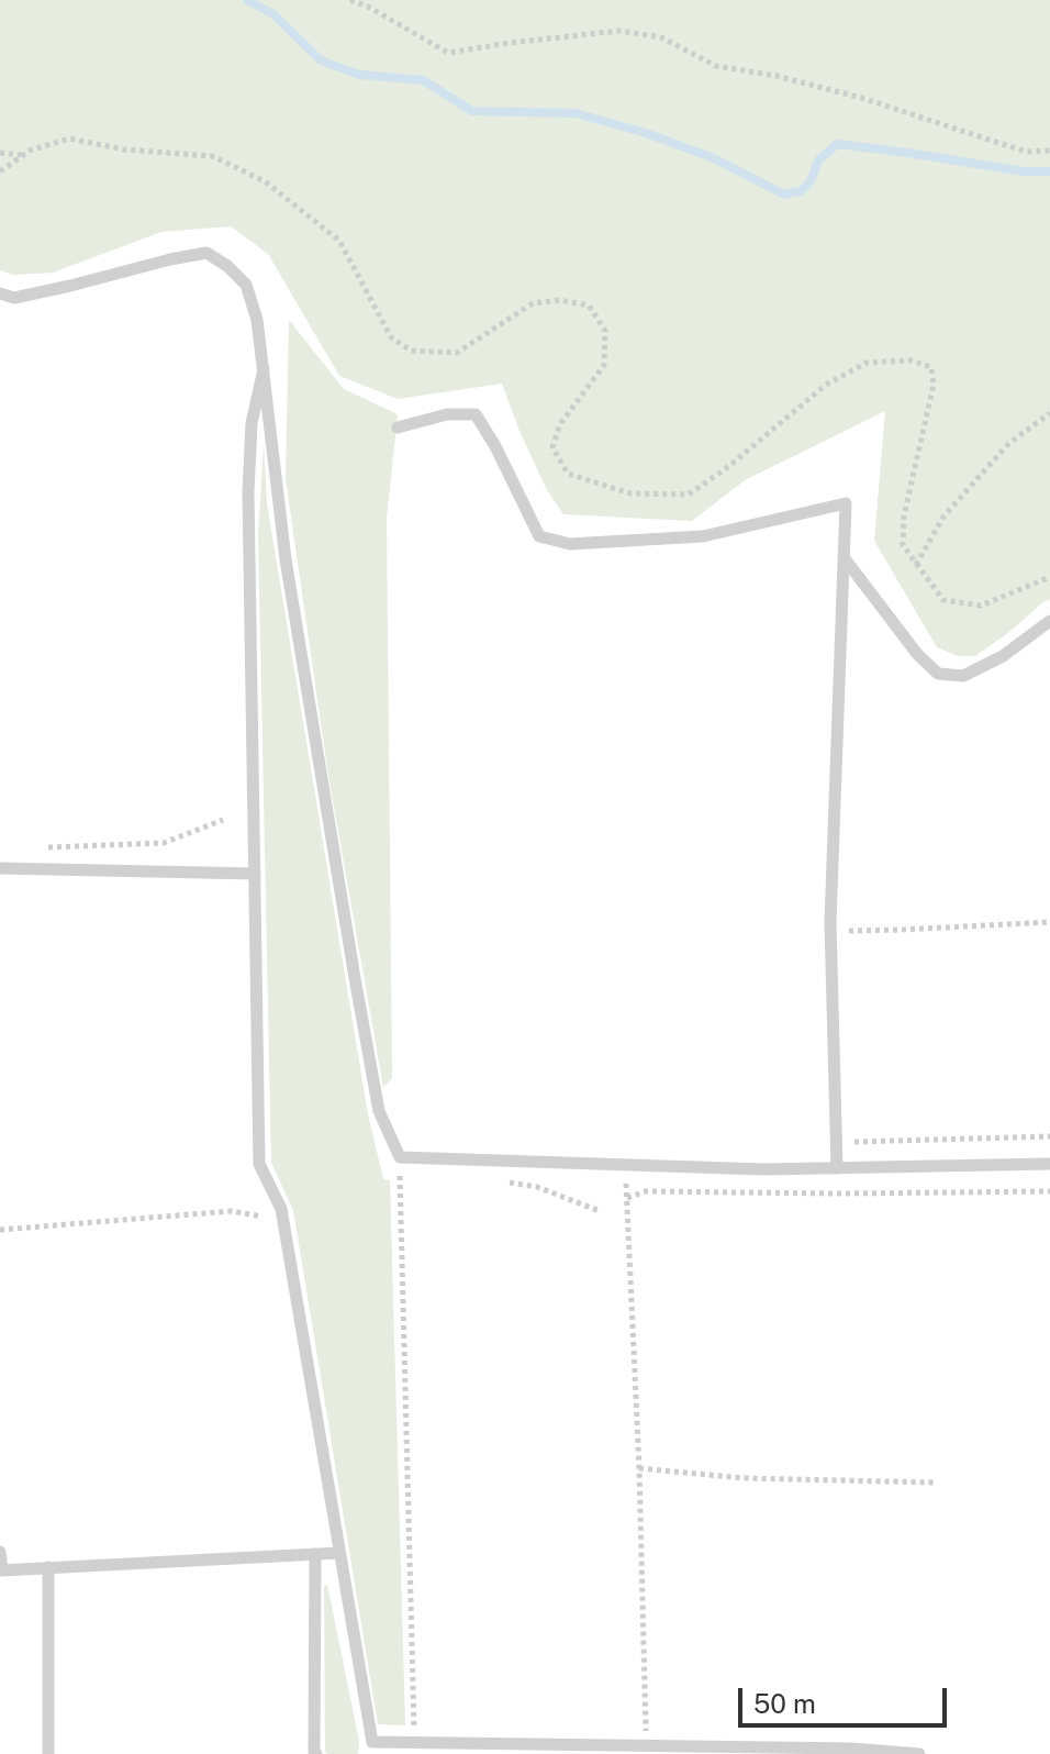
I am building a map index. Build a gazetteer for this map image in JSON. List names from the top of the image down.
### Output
{
  "scale_bar": "50 m"
}
